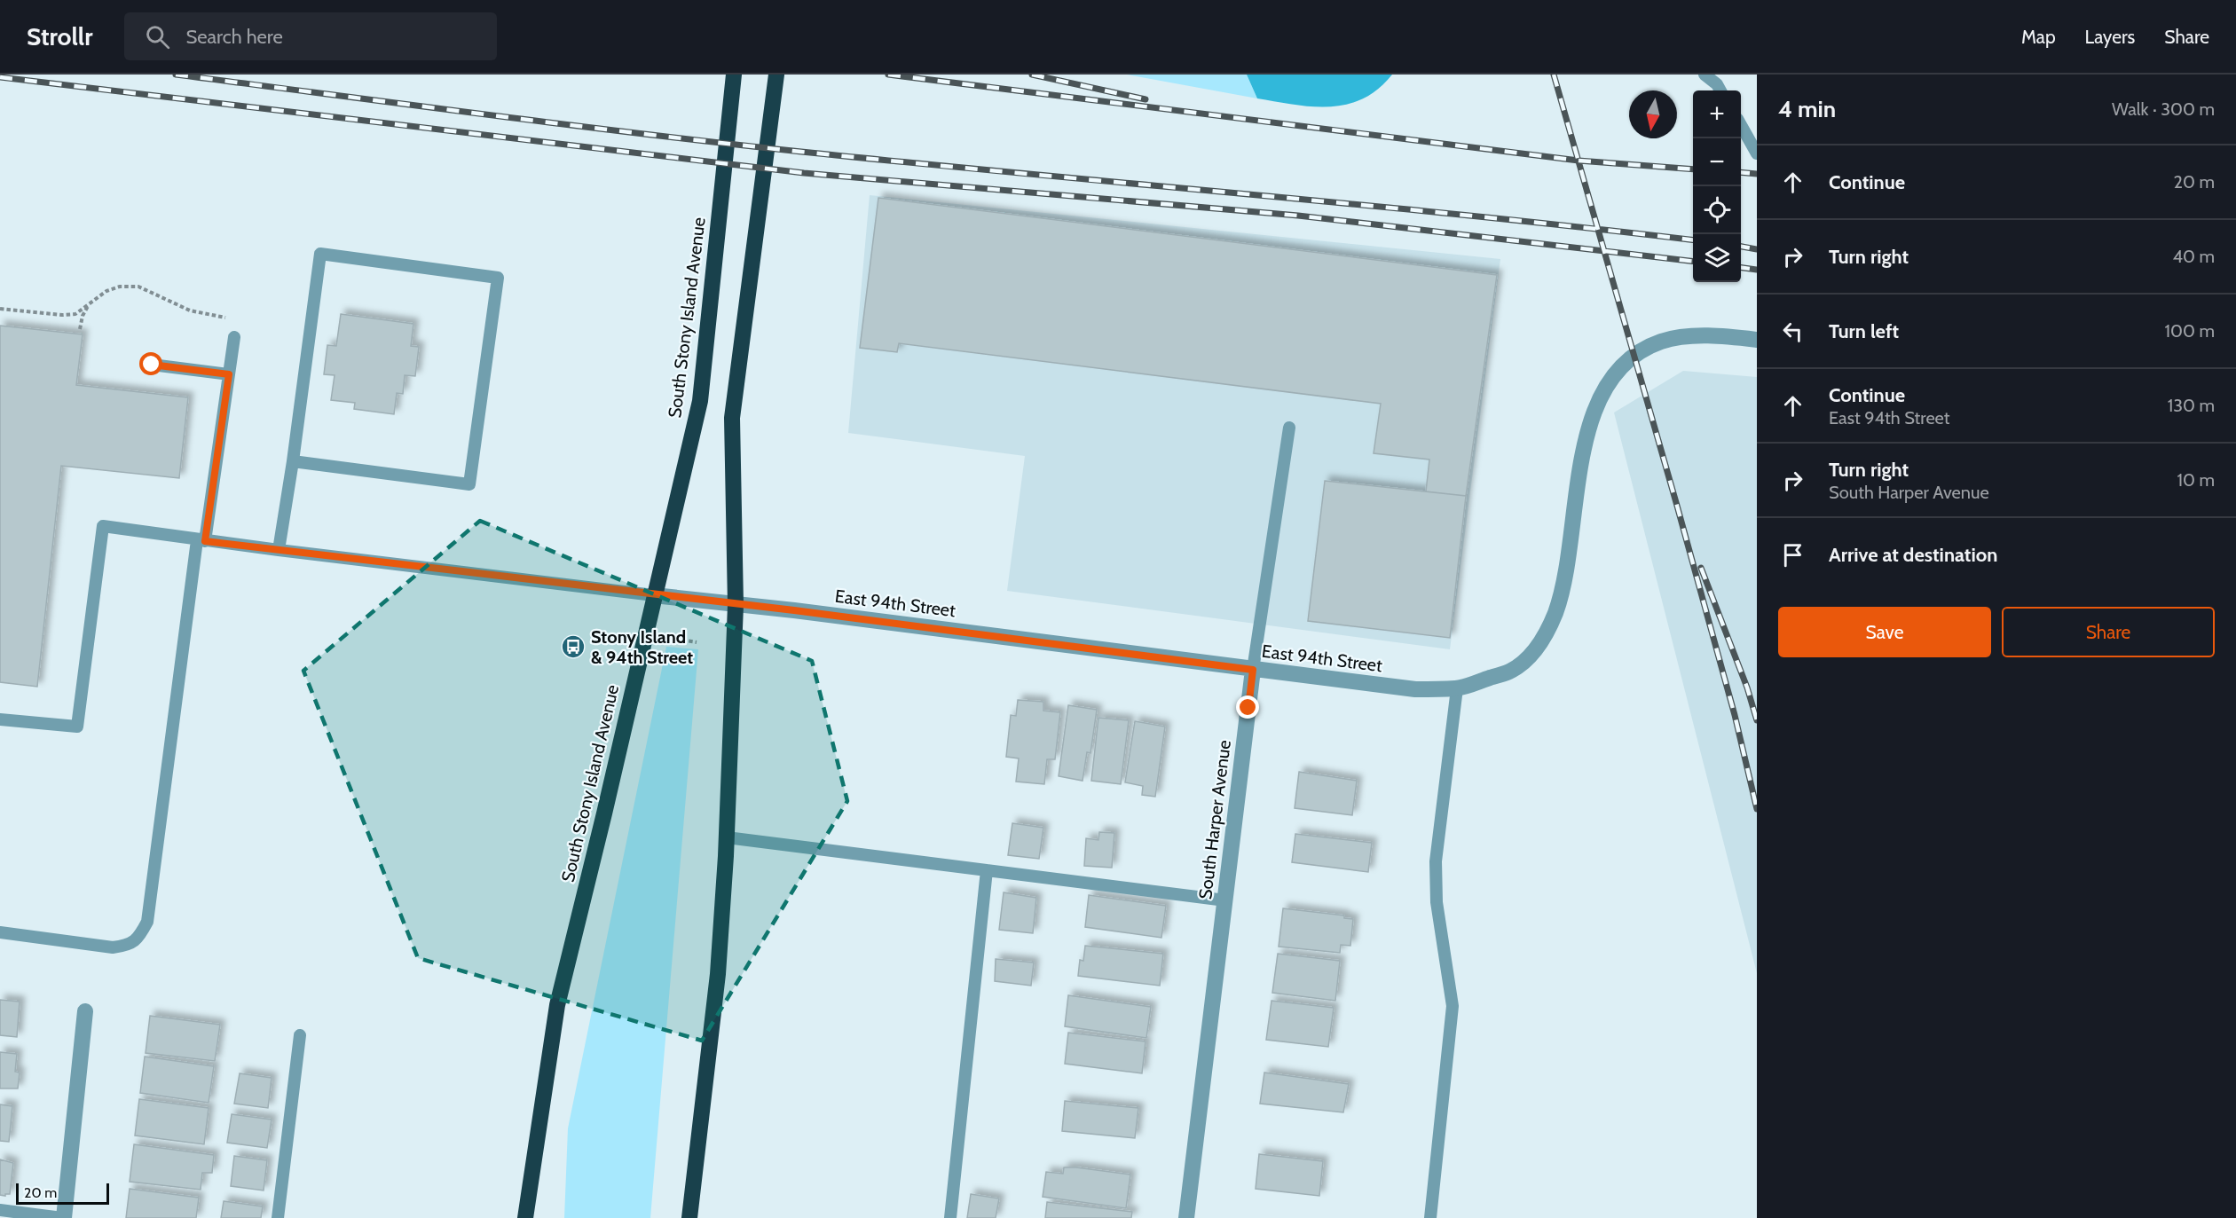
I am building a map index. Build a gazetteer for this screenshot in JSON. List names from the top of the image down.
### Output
{
  "streets": {
    "highway": ["South Stony Island Avenue"],
    "street": ["East 94th Street", "South Harper Avenue"]
  },
  "crossings": [
    ["South Stony Island Avenue", "East 94th Street"],
    ["East 94th Street", "South Harper Avenue"]
  ],
  "places": {
    "bus stop": ["Stony Island & 94th Street"]
  },
  "scale_bar": "20 m",
  "north": "bottom",
  "page": {
    "header": "Strollr",
    "search": "Search here",
    "nav": ["Map", "Layers", "Share"],
    "heading": ["4 min", "Walk · 300 m"],
    "map_buttons": ["+", "−"],
    "list": [
      ["Continue", "20 m"],
      ["Turn right", "40 m"],
      ["Turn left", "100 m"],
      ["Continue", "East 94th Street", "130 m"],
      ["Turn right", "South Harper Avenue", "10 m"],
      "Arrive at destination"
    ],
    "buttons": ["Save", "Share"],
    "scale": "20 m"
  }
}
